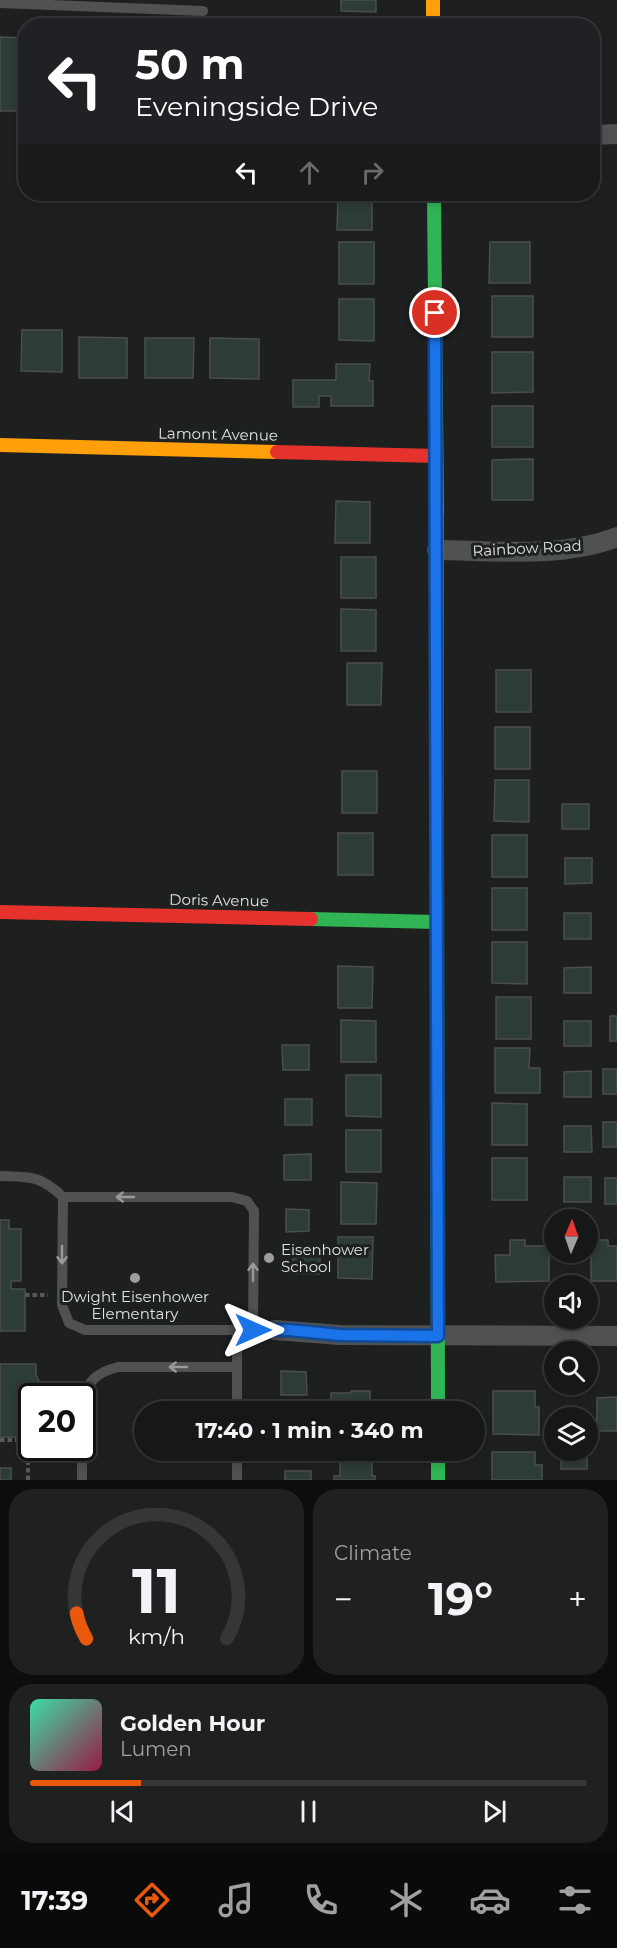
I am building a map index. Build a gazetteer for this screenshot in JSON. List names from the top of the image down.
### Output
{
  "streets": {
    "street": ["Lamont Avenue", "Rainbow Road", "Doris Avenue"]
  },
  "places": ["Eisenhower School", "Dwight Eisenhower Elementary"],
  "north": "top",
  "page": {
    "turn": ["50 m", "Eveningside Drive"],
    "limit": "20",
    "trip": "17:40 · 1 min · 340 m",
    "tile": "Climate",
    "heat": ["−", "19°", "+"],
    "song": ["Golden Hour", "Lumen"],
    "tabs": "17:39",
    "gauge": ["11", "km/h"]
  }
}
